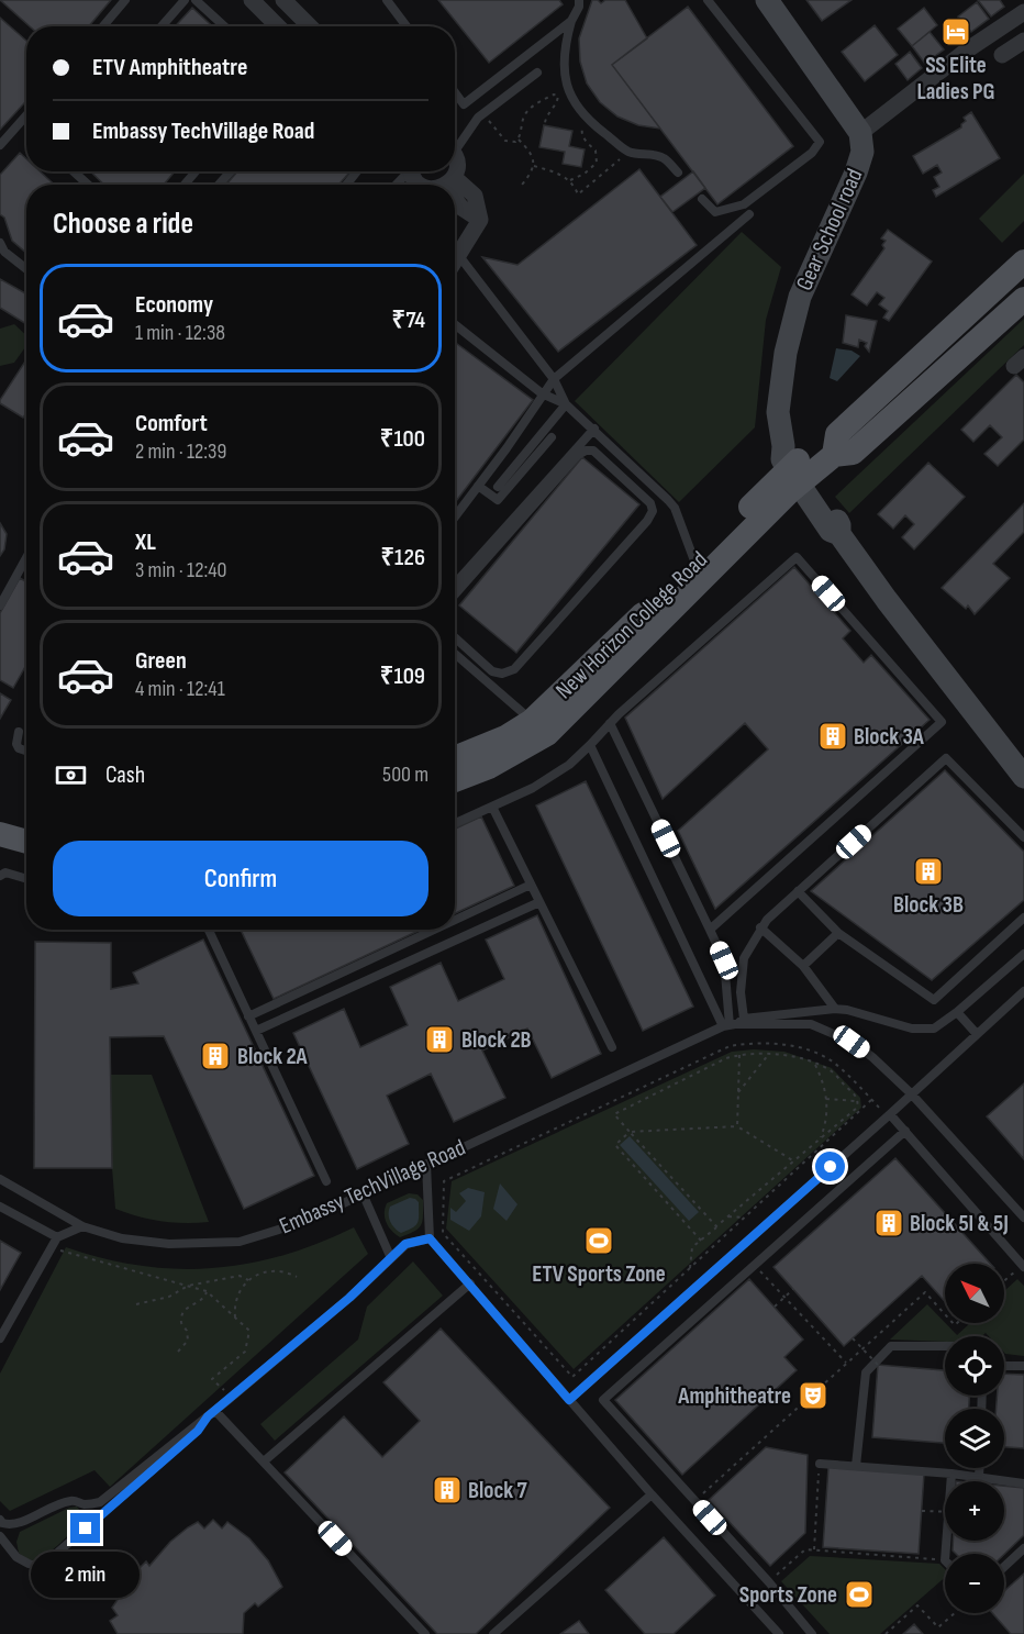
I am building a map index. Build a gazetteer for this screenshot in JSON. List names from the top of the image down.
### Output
{
  "streets": {
    "main road": ["Gear School road", "New Horizon College Road"],
    "lane": ["Embassy TechVillage Road"]
  },
  "crossings": [
    ["Gear School road", "New Horizon College Road"]
  ],
  "places": {
    "hotel": ["SS Elite Ladies PG"],
    "building": [
      "Block 3A",
      "Block 3B",
      "Block 2B",
      "Block 2A",
      "Block 5I & 5J",
      "Block 7"
    ],
    "sports": ["ETV Sports Zone", "Sports Zone"],
    "theatre": ["Amphitheatre"]
  },
  "north": "top left",
  "page": {
    "banner": ["ETV Amphitheatre", "Embassy TechVillage Road"],
    "heading": "Choose a ride",
    "list": [
      {
        "name": "Economy",
        "note": "1 min · 12:38",
        "value": "₹74"
      },
      {
        "name": "Comfort",
        "note": "2 min · 12:39",
        "value": "₹100"
      },
      {
        "name": "XL",
        "note": "3 min · 12:40",
        "value": "₹126"
      },
      {
        "name": "Green",
        "note": "4 min · 12:41",
        "value": "₹109"
      }
    ],
    "pay": ["Cash", "500 m"],
    "buttons": "Confirm",
    "map_buttons": ["+", "−"],
    "bubble": "2 min"
  }
}
